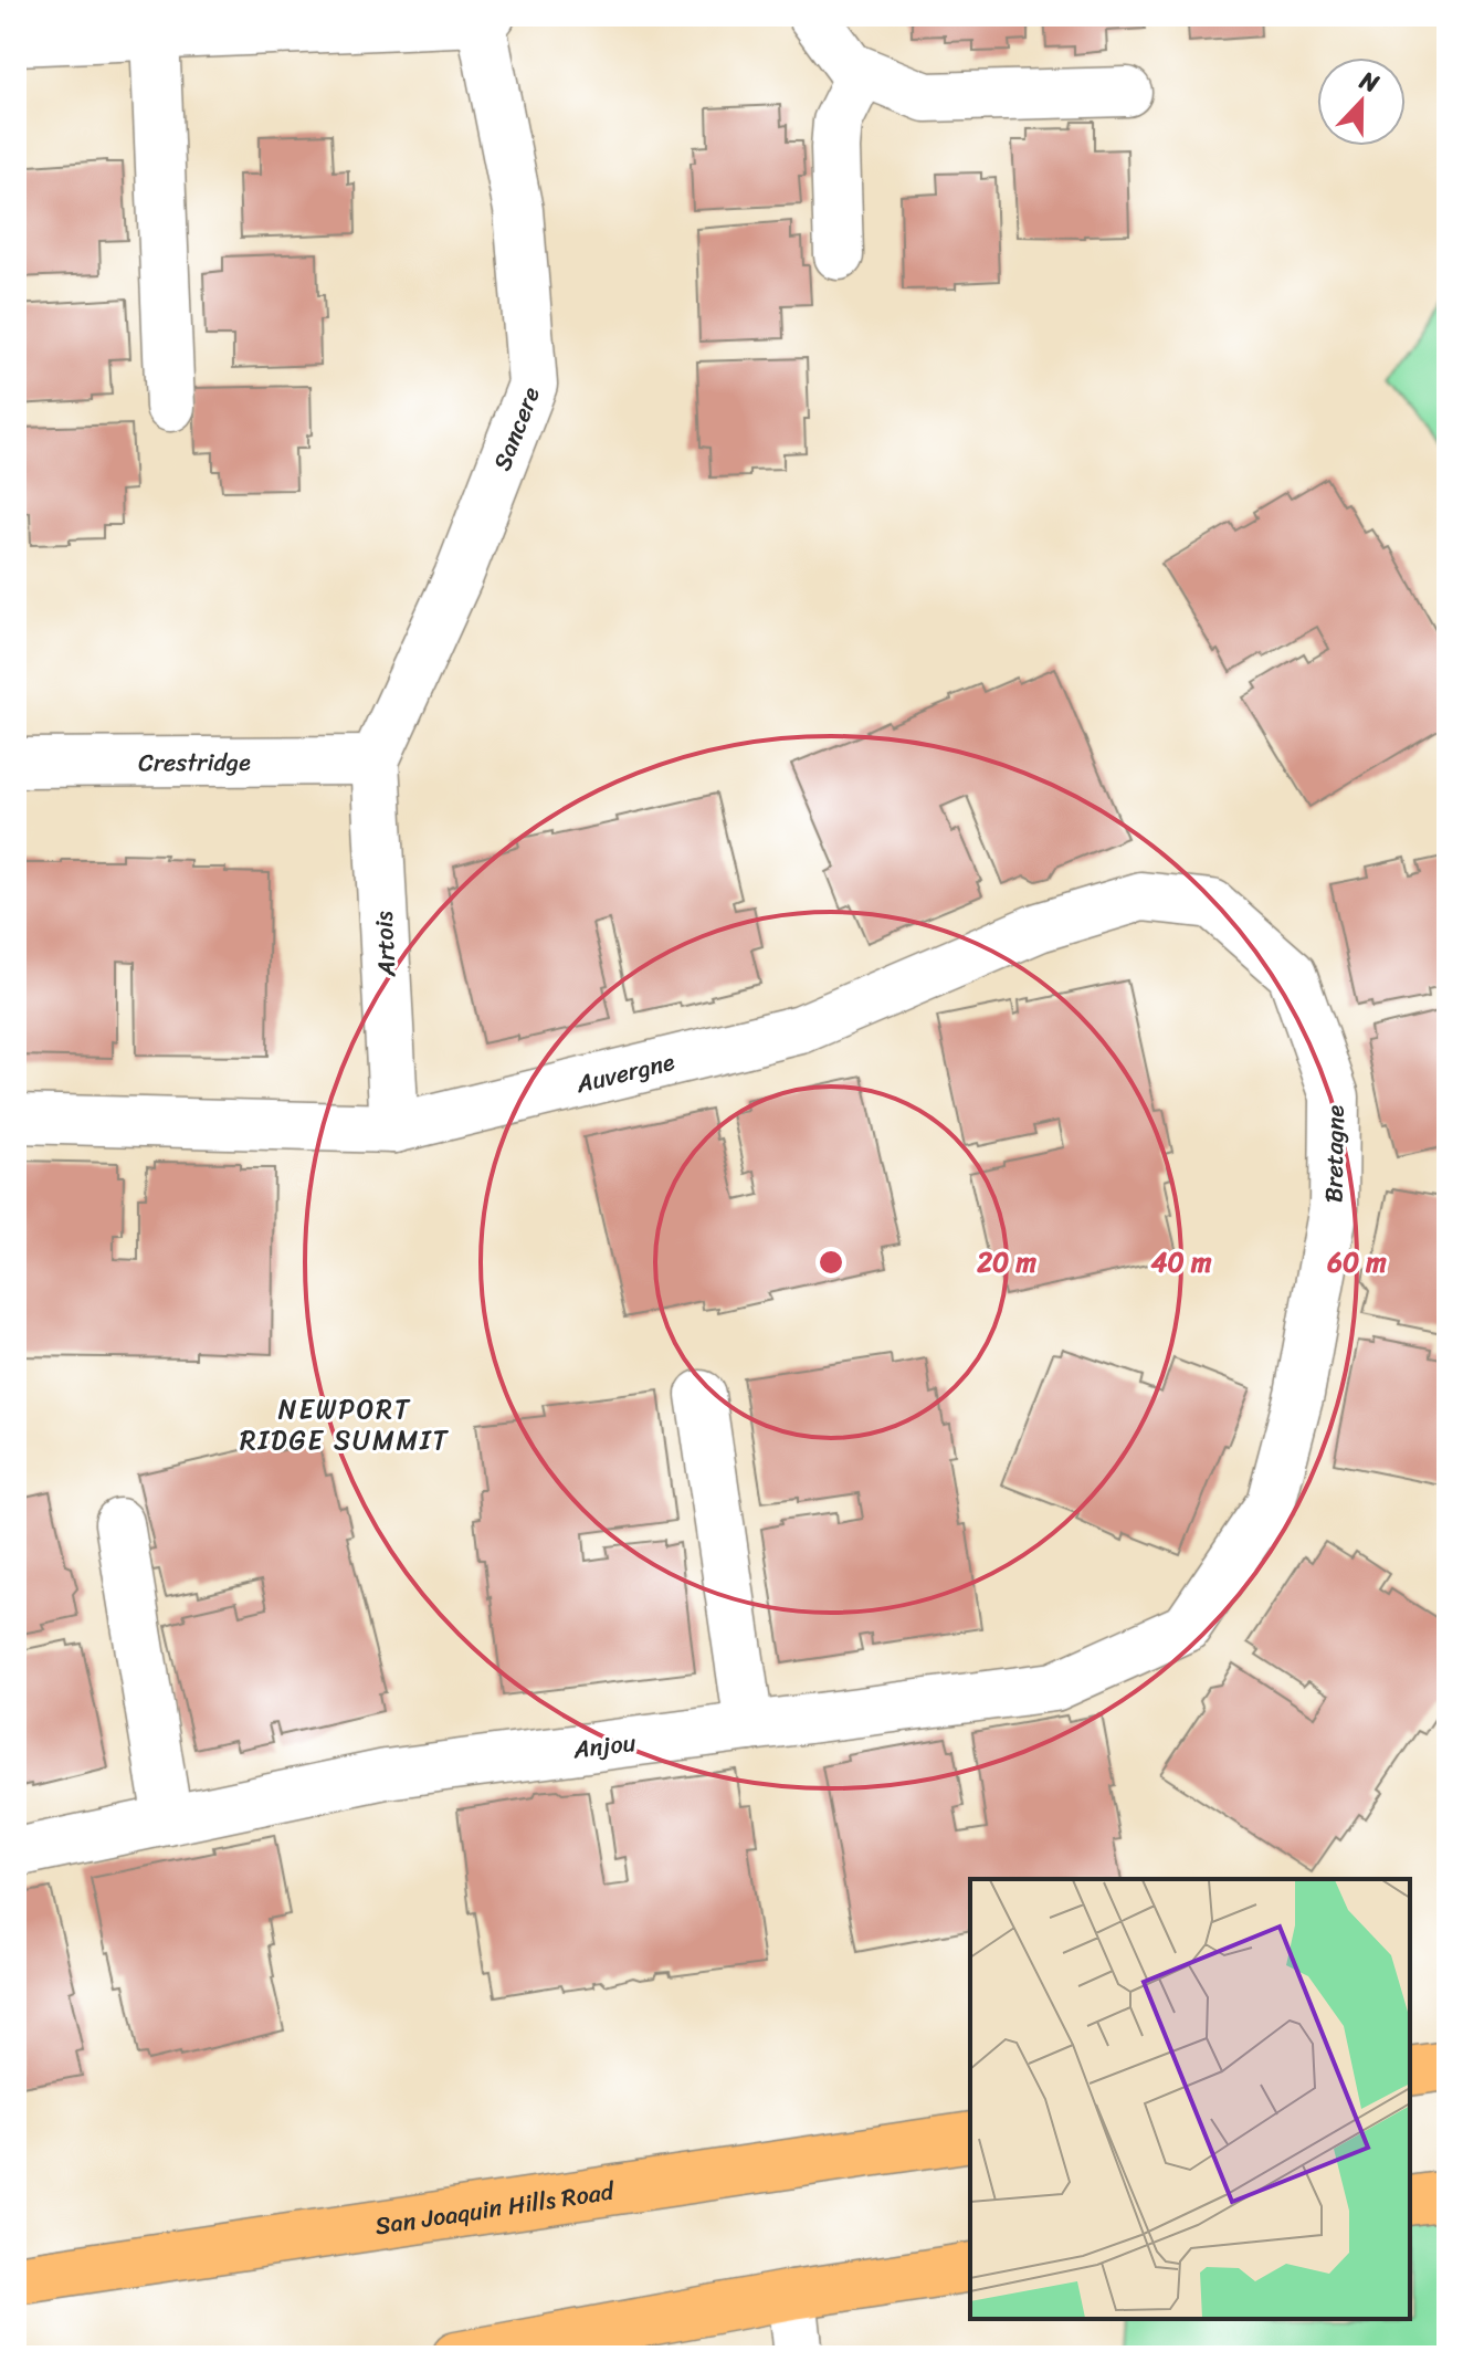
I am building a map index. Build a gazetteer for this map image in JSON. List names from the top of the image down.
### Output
{
  "streets": {
    "main road": ["San Joaquin Hills Road"],
    "street": [
      "Sancere",
      "Crestridge",
      "Artois",
      "Auvergne",
      "Bretagne",
      "Anjou"
    ]
  },
  "crossings": [
    ["Sancere", "Crestridge"],
    ["Sancere", "Artois"],
    ["Crestridge", "Artois"],
    ["Artois", "Auvergne"],
    ["Auvergne", "Bretagne"],
    ["Bretagne", "Anjou"]
  ],
  "districts": ["NEWPORT RIDGE SUMMIT"],
  "north": "top",
  "rings": ["20 m", "40 m", "60 m"]
}
